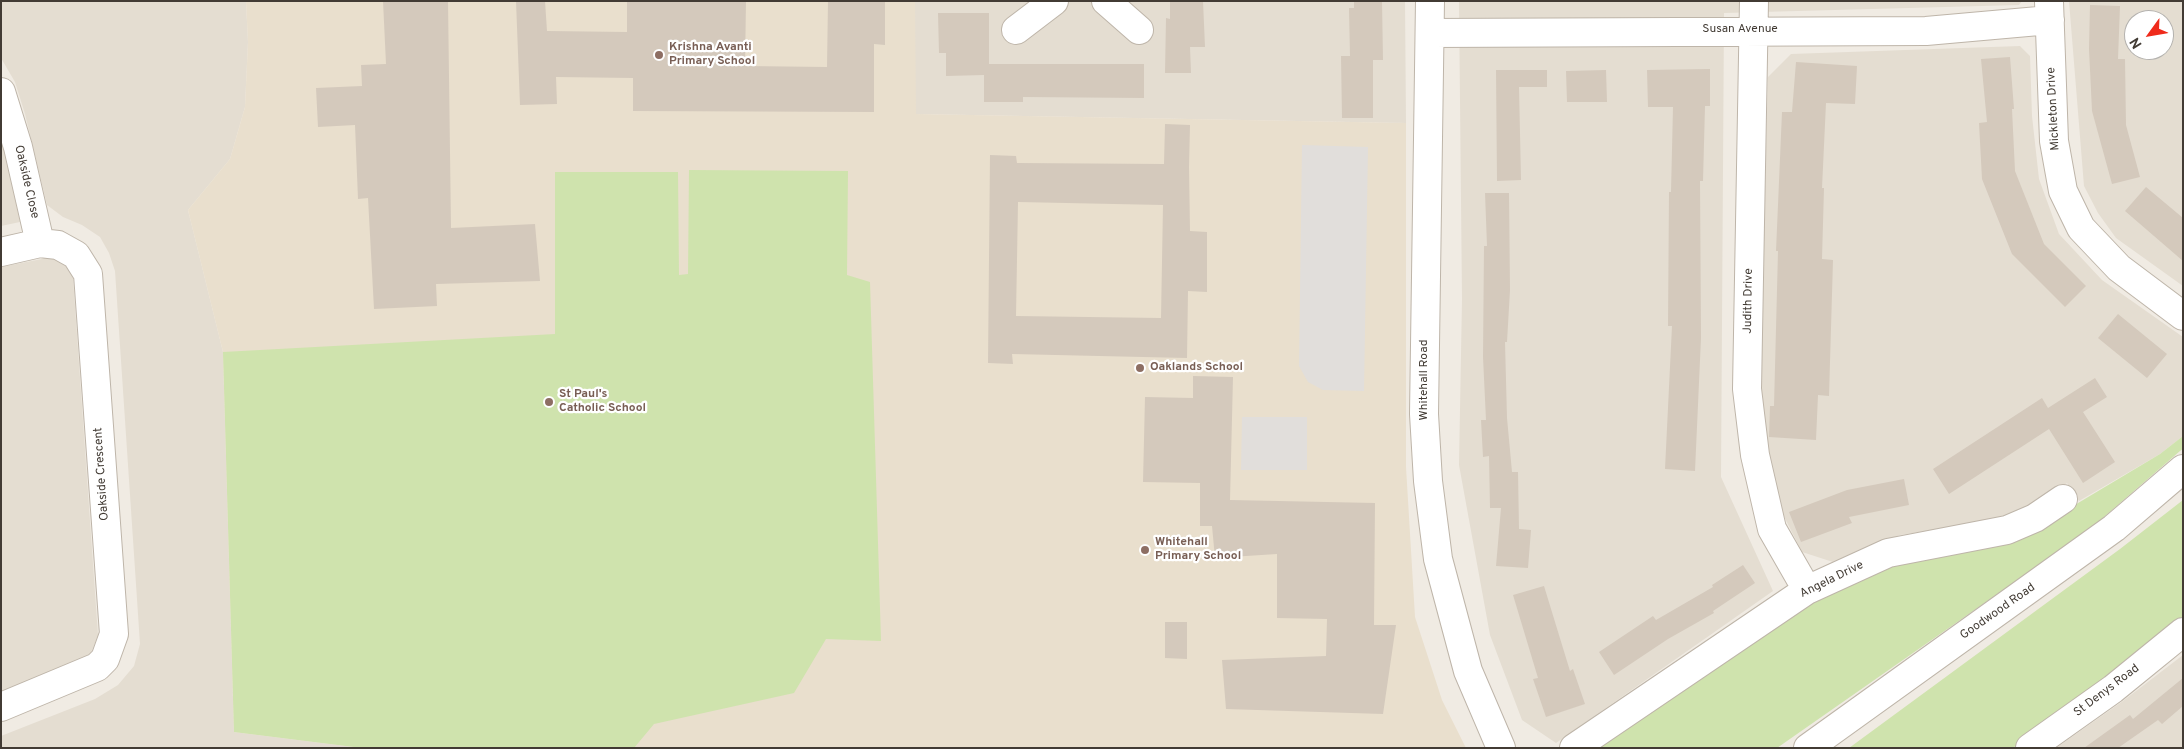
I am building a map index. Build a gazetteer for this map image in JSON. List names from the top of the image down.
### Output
{
  "streets": {
    "street": [
      "Susan Avenue",
      "Mickleton Drive",
      "Oakside Close",
      "Judith Drive",
      "Whitehall Road",
      "Oakside Crescent",
      "Angela Drive",
      "Goodwood Road",
      "St Denys Road"
    ]
  },
  "crossings": [
    ["Susan Avenue", "Mickleton Drive"],
    ["Susan Avenue", "Judith Drive"],
    ["Susan Avenue", "Whitehall Road"],
    ["Oakside Close", "Oakside Crescent"],
    ["Judith Drive", "Angela Drive"]
  ],
  "places": [
    "Krishna Avanti Primary School",
    "Oaklands School",
    "St Paul's Catholic School",
    "Whitehall Primary School"
  ],
  "north": "bottom left"
}
